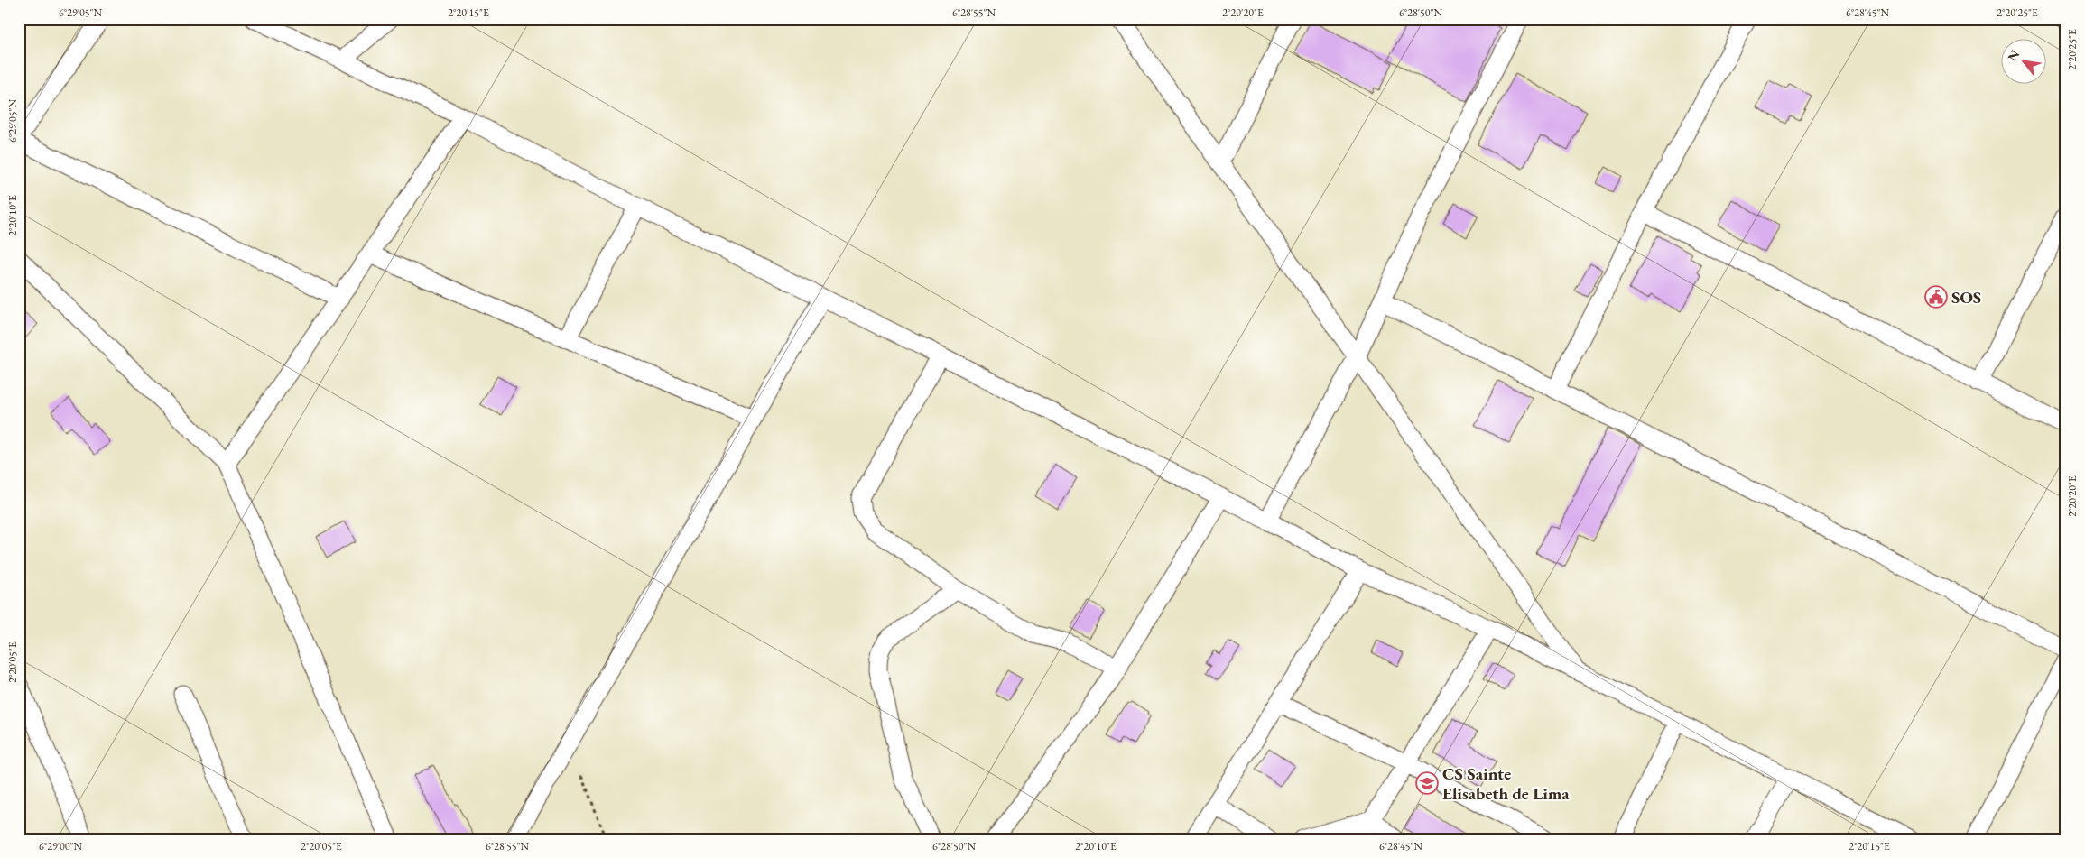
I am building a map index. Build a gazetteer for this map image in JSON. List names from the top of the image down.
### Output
{
  "places": {
    "public building": ["SOS"],
    "school or university": ["CS Sainte Elisabeth de Lima"]
  },
  "north": "top left",
  "coordinates": [
    "6°29'05\"N",
    "2°20'15\"E",
    "6°28'55\"N",
    "2°20'20\"E",
    "6°28'50\"N",
    "6°28'45\"N",
    "2°20'25\"E",
    "2°20'10\"E",
    "2°20'05\"E",
    "6°29'00\"N"
  ]
}
